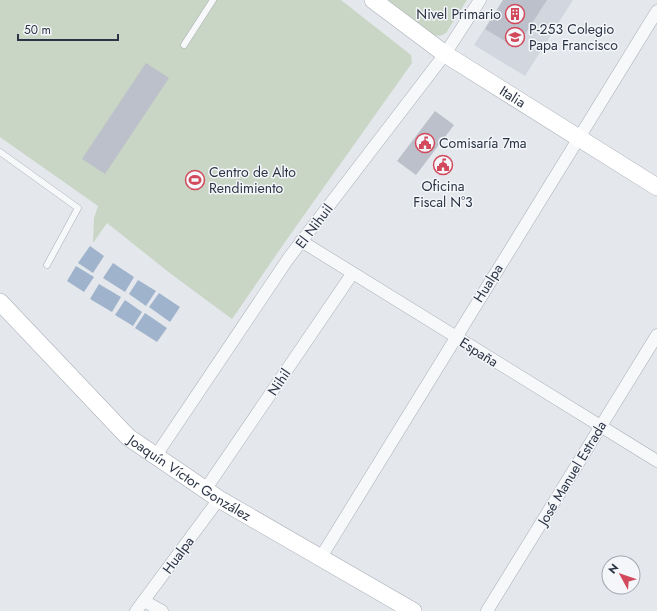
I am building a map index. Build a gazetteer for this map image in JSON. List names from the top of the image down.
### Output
{
  "streets": {
    "main road": ["Italia", "Joaquín Víctor González"],
    "street": [
      "El Nihuil",
      "Hualpa",
      "España",
      "Nihil",
      "José Manuel Estrada"
    ]
  },
  "crossings": [
    ["Italia", "El Nihuil"],
    ["Italia", "Hualpa"],
    ["El Nihuil", "España"],
    ["El Nihuil", "Joaquín Víctor González"],
    ["Hualpa", "España"],
    ["Hualpa", "Joaquín Víctor González"],
    ["España", "Nihil"],
    ["España", "José Manuel Estrada"],
    ["Nihil", "Joaquín Víctor González"]
  ],
  "places": {
    "building": ["Nivel Primario"],
    "school or university": ["P-253 Colegio Papa Francisco"],
    "public building": ["Comisaría 7ma", "Oficina Fiscal N°3"],
    "sports": ["Centro de Alto Rendimiento"]
  },
  "scale_bar": "50 m",
  "north": "top left"
}
